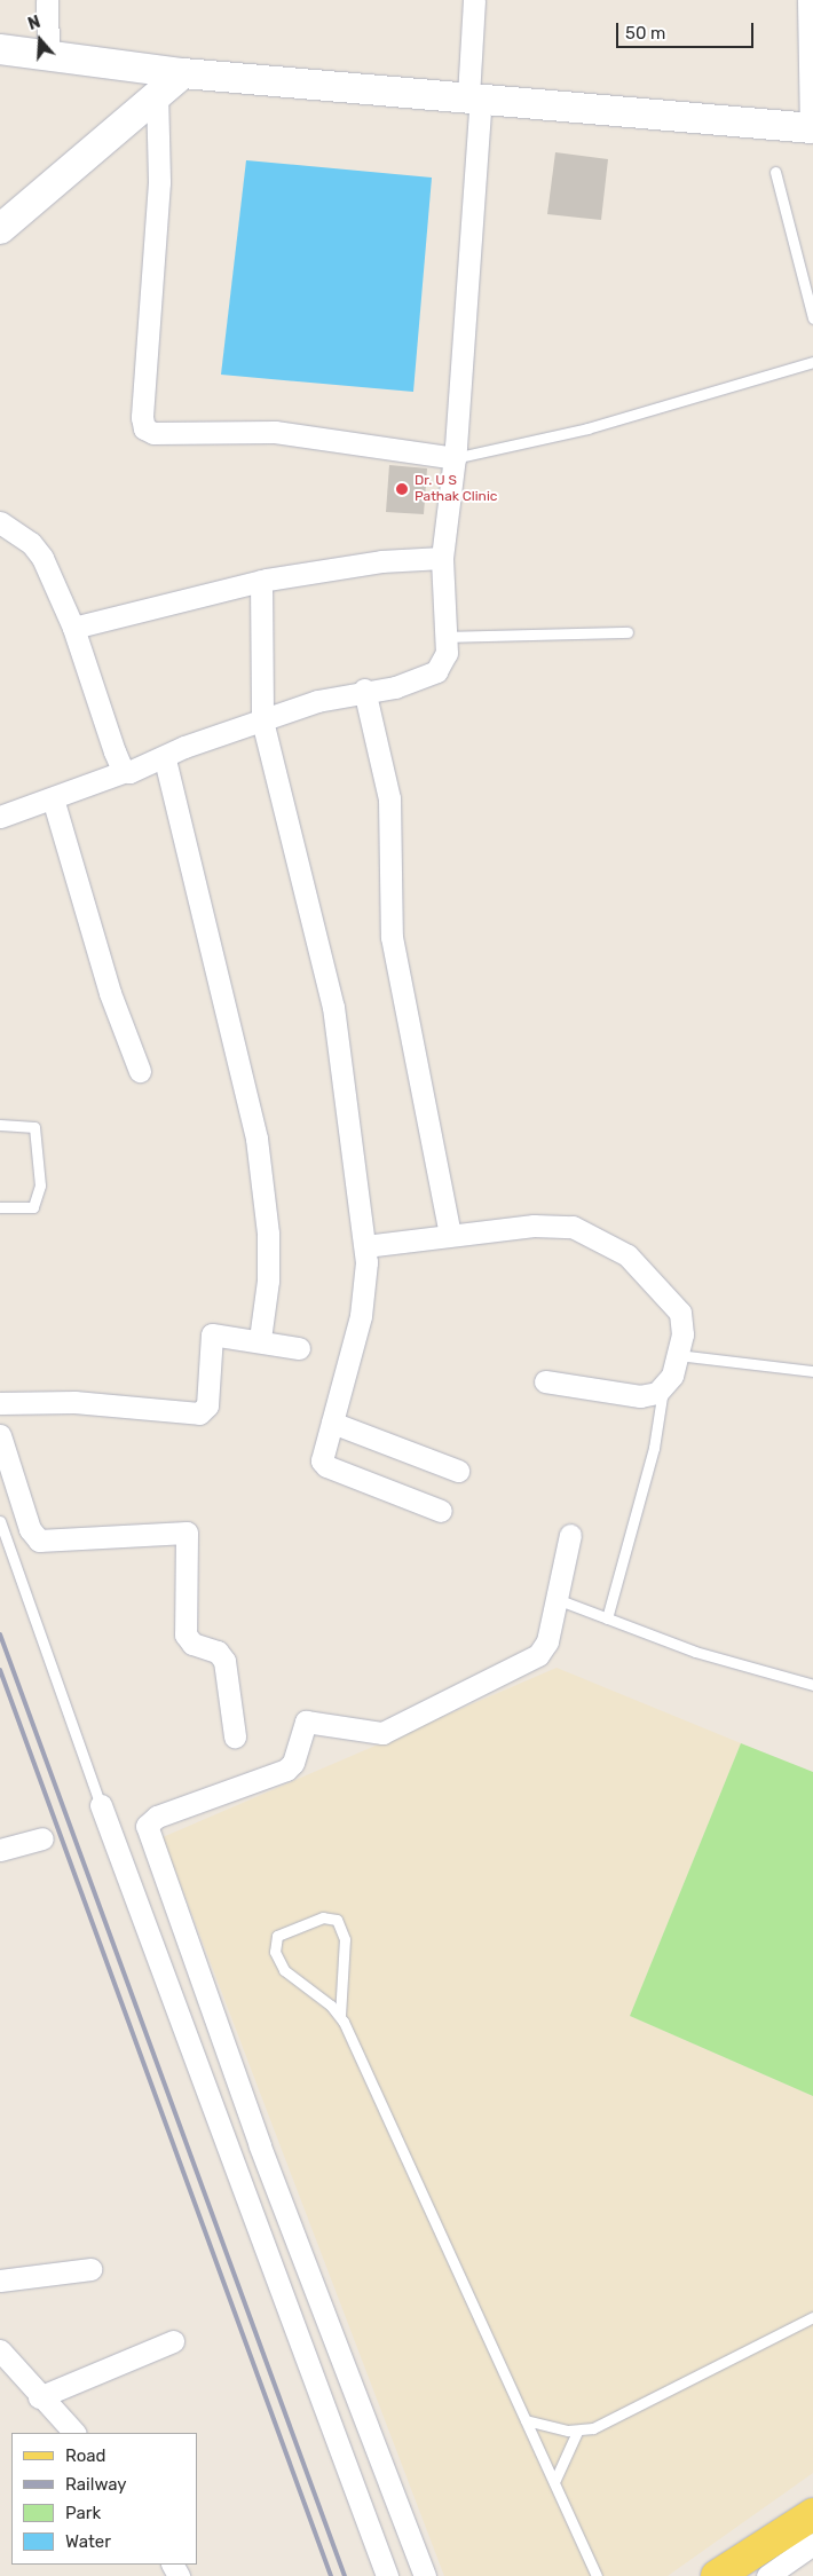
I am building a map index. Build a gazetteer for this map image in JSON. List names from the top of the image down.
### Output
{
  "places": ["Dr. U S Pathak Clinic"],
  "legend": [
    "Road",
    "Railway",
    "Park",
    "Water"
  ],
  "scale_bar": "50 m",
  "north": "top"
}
